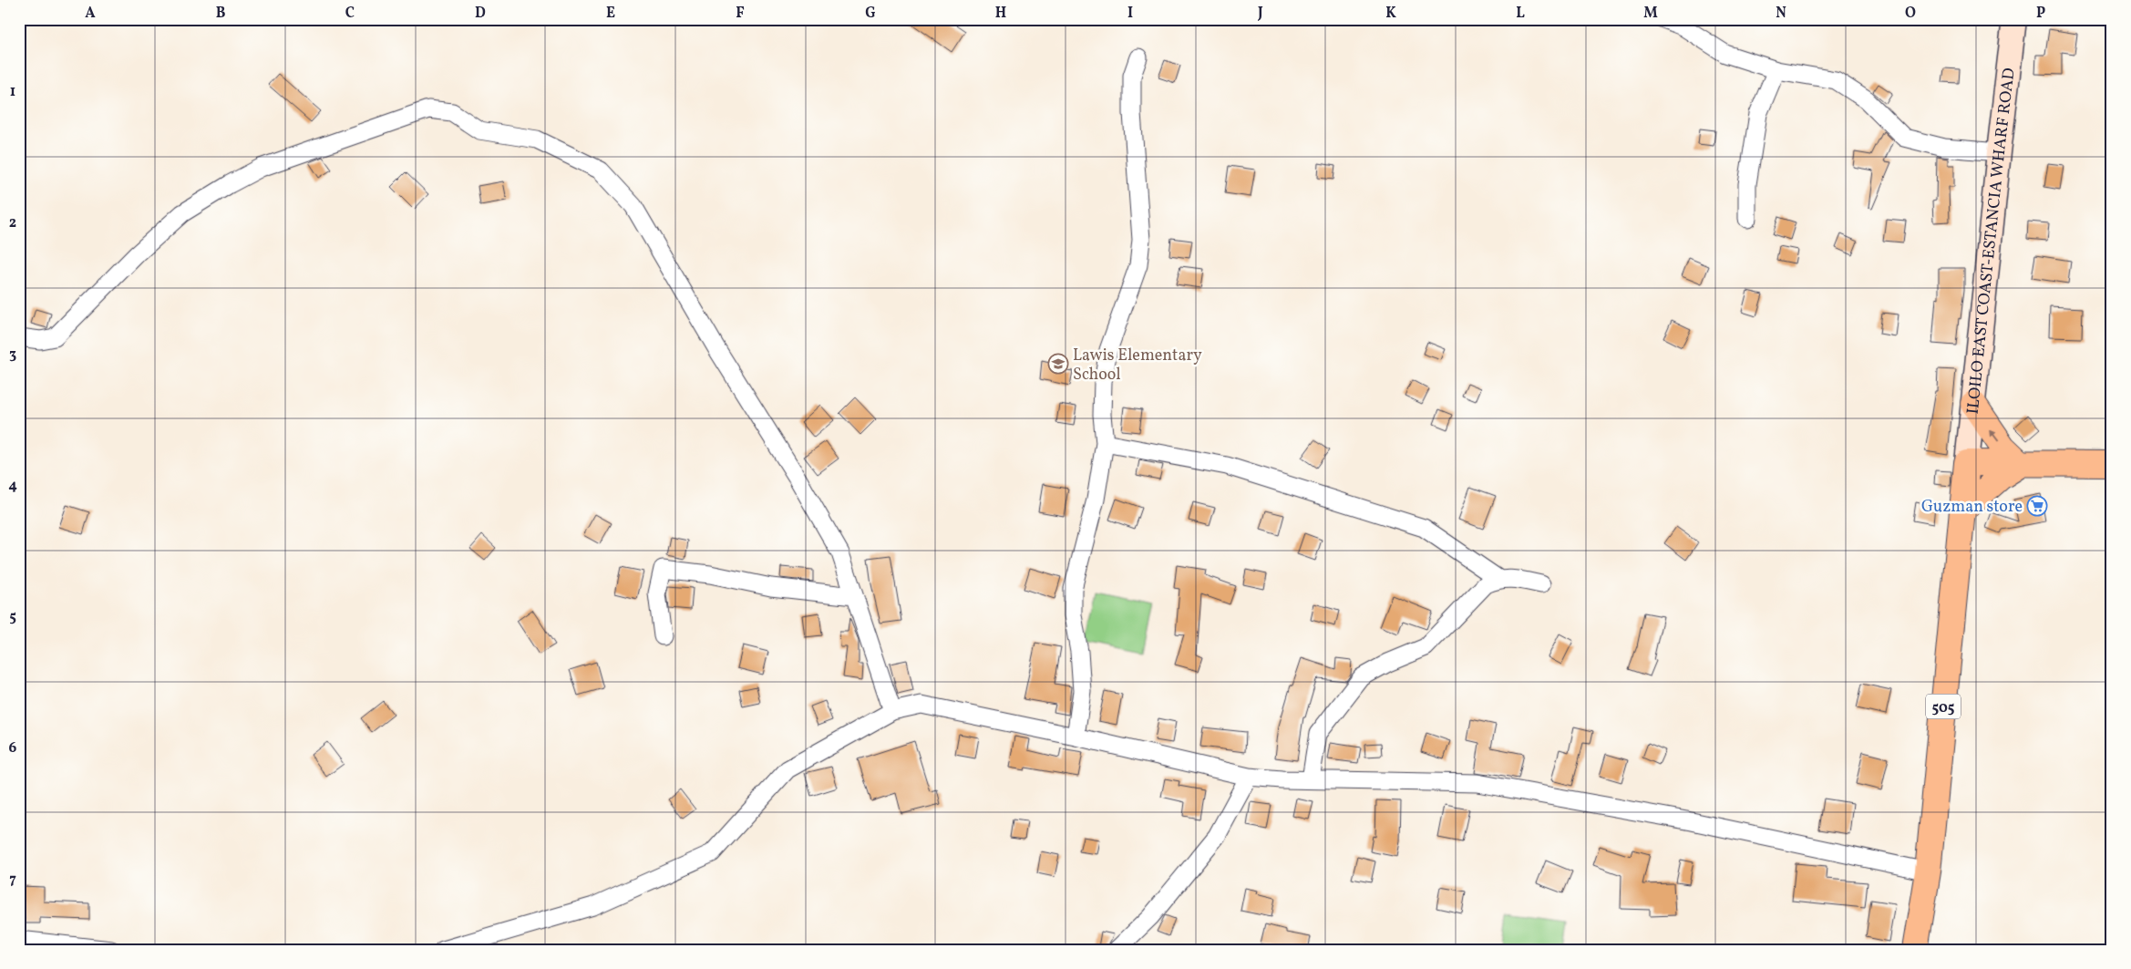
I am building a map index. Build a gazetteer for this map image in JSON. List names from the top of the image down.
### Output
{
  "streets": {
    "main road": ["ILOILO EAST COAST-ESTANCIA WHARF ROAD", "505"]
  },
  "crossings": [
    ["ILOILO EAST COAST-ESTANCIA WHARF ROAD", "505"]
  ],
  "places": {
    "school or university": ["Lawis Elementary School"],
    "supermarket": ["Guzman store"]
  },
  "grid": {
    "columns": [
      "A",
      "B",
      "C",
      "D",
      "E",
      "F",
      "G",
      "H",
      "I",
      "J",
      "K",
      "L",
      "M",
      "N",
      "O",
      "P"
    ],
    "rows": [
      "1",
      "2",
      "3",
      "4",
      "5",
      "6",
      "7"
    ]
  }
}
